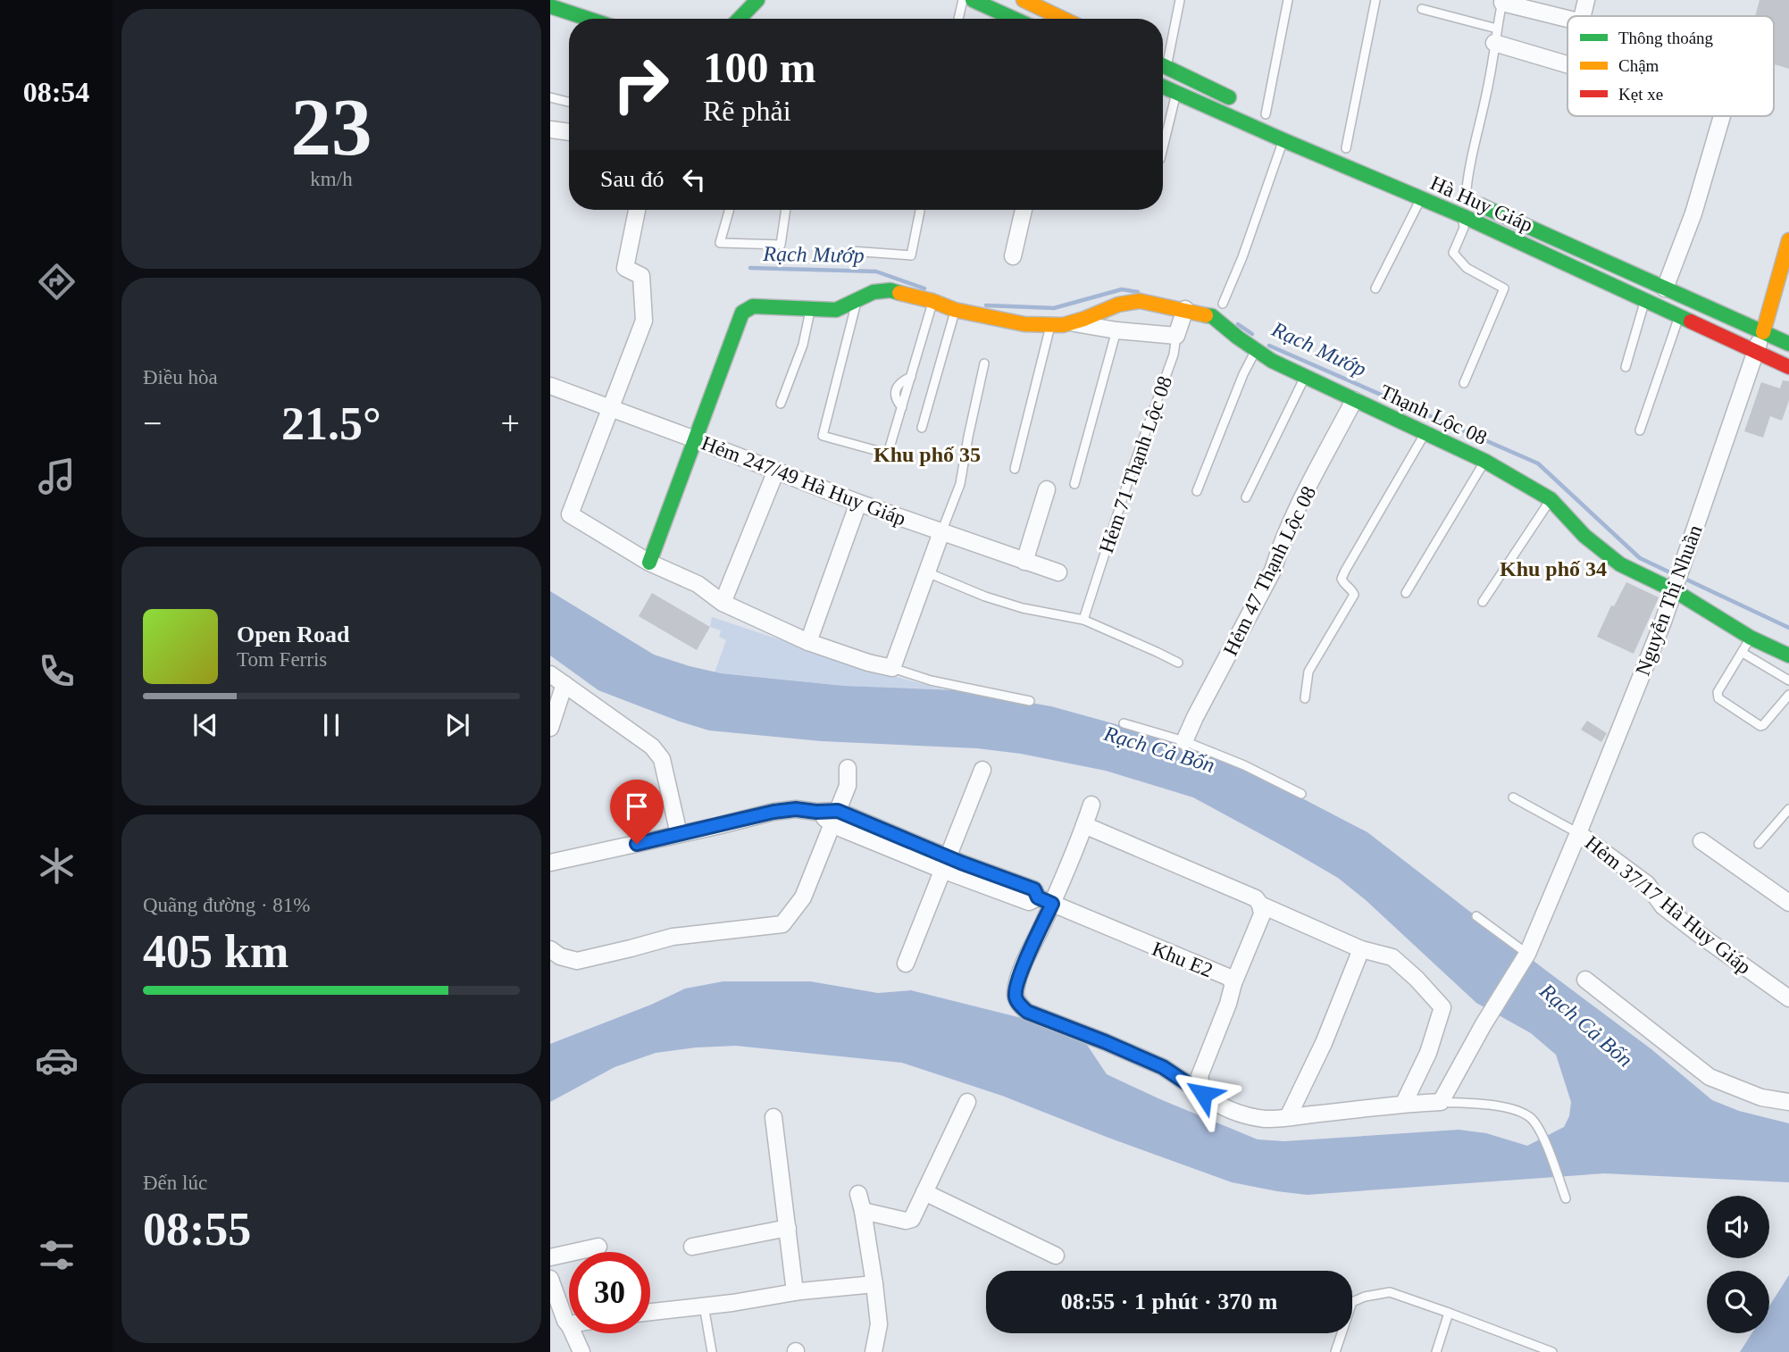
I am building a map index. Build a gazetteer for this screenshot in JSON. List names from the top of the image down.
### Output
{
  "streets": {
    "street": [
      "Hà Huy Giáp",
      "Thạnh Lộc 08",
      "Hẻm 71 Thạnh Lộc 08",
      "Hẻm 247/49 Hà Huy Giáp",
      "Hẻm 47 Thạnh Lộc 08",
      "Nguyễn Thị Nhuần",
      "Hẻm 37/17 Hà Huy Giáp",
      "Khu E2"
    ]
  },
  "crossings": [
    ["Hà Huy Giáp", "Nguyễn Thị Nhuần"],
    ["Thạnh Lộc 08", "Hẻm 71 Thạnh Lộc 08"],
    ["Thạnh Lộc 08", "Hẻm 247/49 Hà Huy Giáp"],
    ["Thạnh Lộc 08", "Hẻm 47 Thạnh Lộc 08"],
    ["Thạnh Lộc 08", "Nguyễn Thị Nhuần"],
    ["Nguyễn Thị Nhuần", "Hẻm 37/17 Hà Huy Giáp"]
  ],
  "districts": ["Khu phố 35", "Khu phố 34"],
  "water": ["Rạch Mướp", "Rạch Cả Bốn"],
  "legend": ["Thông thoáng", "Chậm", "Kẹt xe"],
  "page": {
    "tabs": "08:54",
    "tile": [
      ["23", "km/h"],
      "Điều hòa",
      ["Quãng đường · 81%", "405 km"],
      ["Đến lúc", "08:55"]
    ],
    "turn": ["100 m", "Rẽ phải"],
    "then": "Sau đó",
    "heat": ["−", "21.5°", "+"],
    "song": ["Open Road", "Tom Ferris"],
    "limit": "30",
    "trip": "08:55 · 1 phút · 370 m"
  }
}
